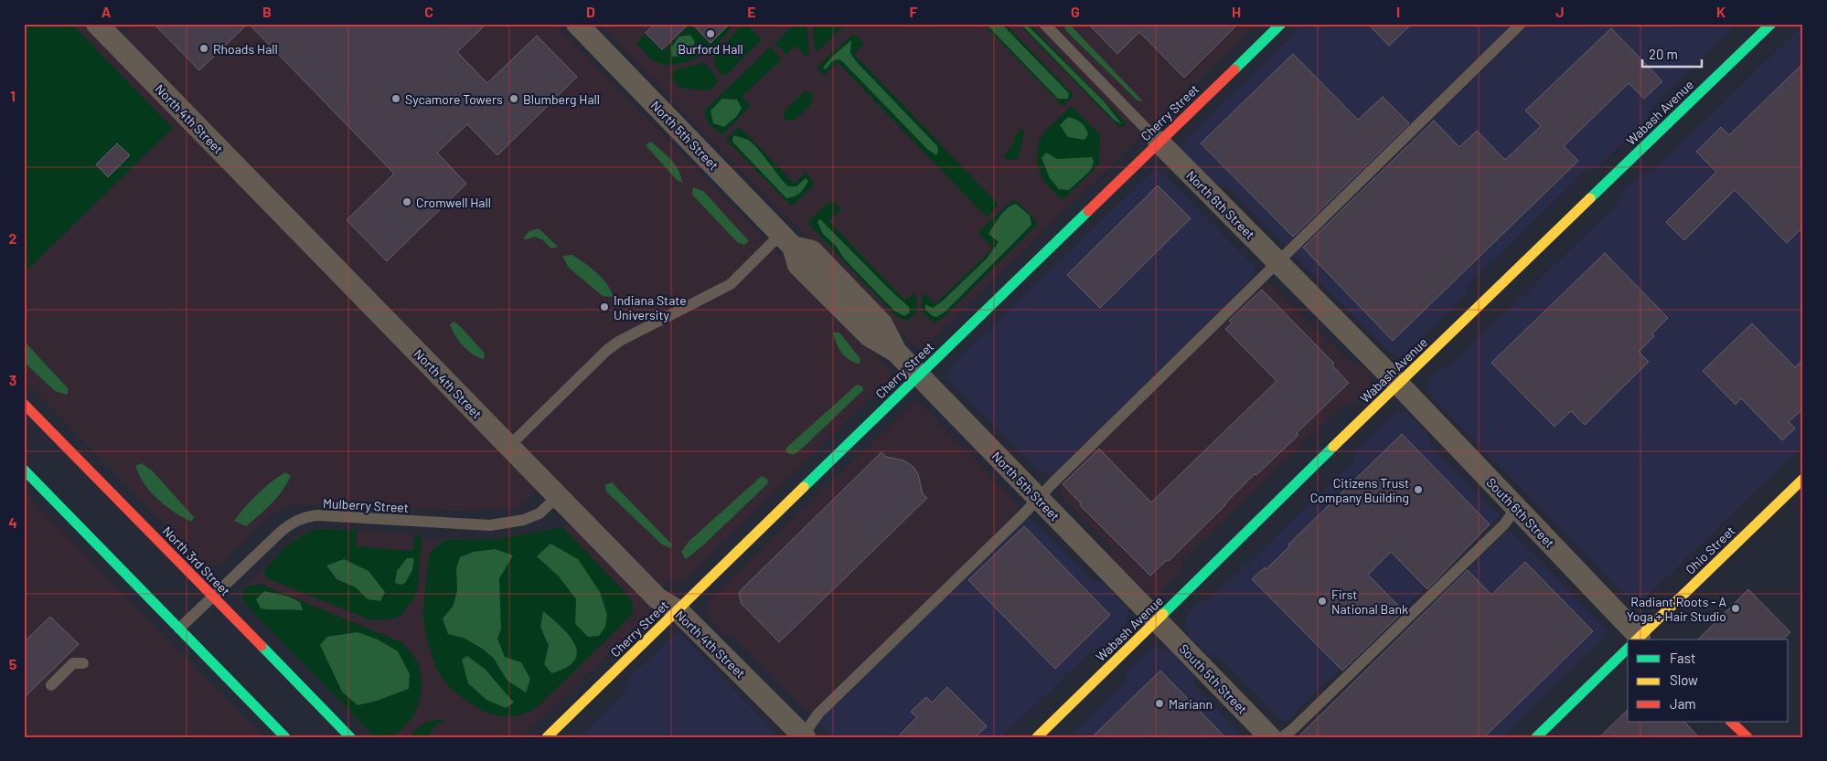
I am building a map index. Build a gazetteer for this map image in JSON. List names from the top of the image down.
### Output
{
  "streets": {
    "main road": [
      "Cherry Street",
      "Wabash Avenue",
      "Ohio Street",
      "North 3rd Street"
    ],
    "street": [
      "North 4th Street",
      "North 5th Street",
      "North 6th Street",
      "South 6th Street",
      "South 5th Street"
    ],
    "lane": ["Mulberry Street"]
  },
  "crossings": [
    ["Cherry Street", "North 4th Street"],
    ["Cherry Street", "North 5th Street"],
    ["Cherry Street", "North 6th Street"],
    ["Wabash Avenue", "North 5th Street"],
    ["Wabash Avenue", "North 6th Street"],
    ["Wabash Avenue", "South 6th Street"],
    ["Wabash Avenue", "South 5th Street"],
    ["North 4th Street", "Mulberry Street"],
    ["North 5th Street", "South 5th Street"],
    ["North 6th Street", "South 6th Street"],
    ["Mulberry Street", "North 3rd Street"]
  ],
  "places": [
    "Burford Hall",
    "Rhoads Hall",
    "Sycamore Towers",
    "Blumberg Hall",
    "Cromwell Hall",
    "Indiana State University",
    "Citizens Trust Company Building",
    "First National Bank",
    "Radiant Roots - A Yoga + Hair Studio",
    "Mariann"
  ],
  "legend": ["Fast", "Slow", "Jam"],
  "scale_bar": "20 m",
  "grid": {
    "columns": [
      "A",
      "B",
      "C",
      "D",
      "E",
      "F",
      "G",
      "H",
      "I",
      "J",
      "K"
    ],
    "rows": [
      "1",
      "2",
      "3",
      "4",
      "5"
    ]
  }
}
